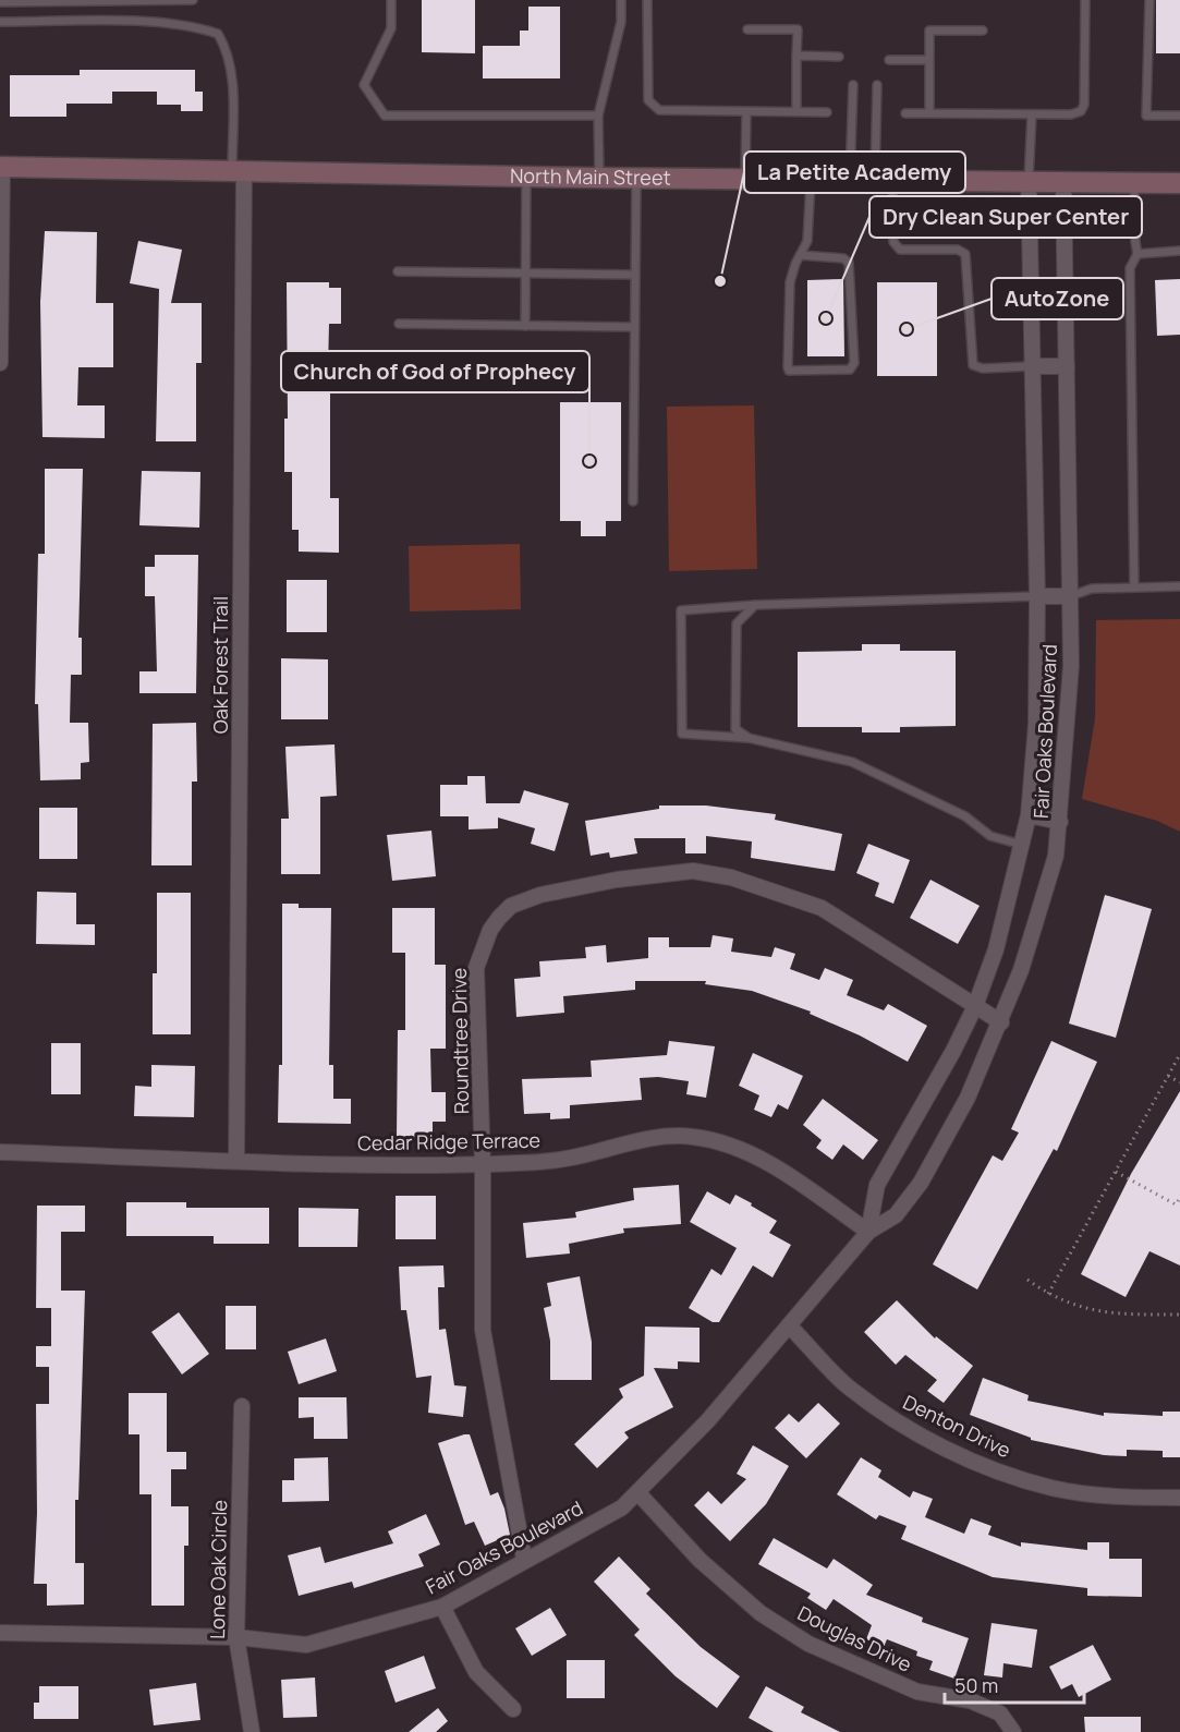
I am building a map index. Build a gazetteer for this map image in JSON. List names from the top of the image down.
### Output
{
  "streets": {
    "main road": ["North Main Street"],
    "street": [
      "Oak Forest Trail",
      "Fair Oaks Boulevard",
      "Roundtree Drive",
      "Cedar Ridge Terrace",
      "Denton Drive",
      "Lone Oak Circle",
      "Douglas Drive"
    ]
  },
  "crossings": [
    ["North Main Street", "Oak Forest Trail"],
    ["North Main Street", "Fair Oaks Boulevard"],
    ["Oak Forest Trail", "Cedar Ridge Terrace"],
    ["Fair Oaks Boulevard", "Roundtree Drive"],
    ["Fair Oaks Boulevard", "Cedar Ridge Terrace"],
    ["Fair Oaks Boulevard", "Denton Drive"],
    ["Fair Oaks Boulevard", "Lone Oak Circle"],
    ["Fair Oaks Boulevard", "Douglas Drive"],
    ["Roundtree Drive", "Cedar Ridge Terrace"]
  ],
  "places": [
    "La Petite Academy",
    "Dry Clean Super Center",
    "AutoZone",
    "Church of God of Prophecy"
  ],
  "scale_bar": "50 m"
}
